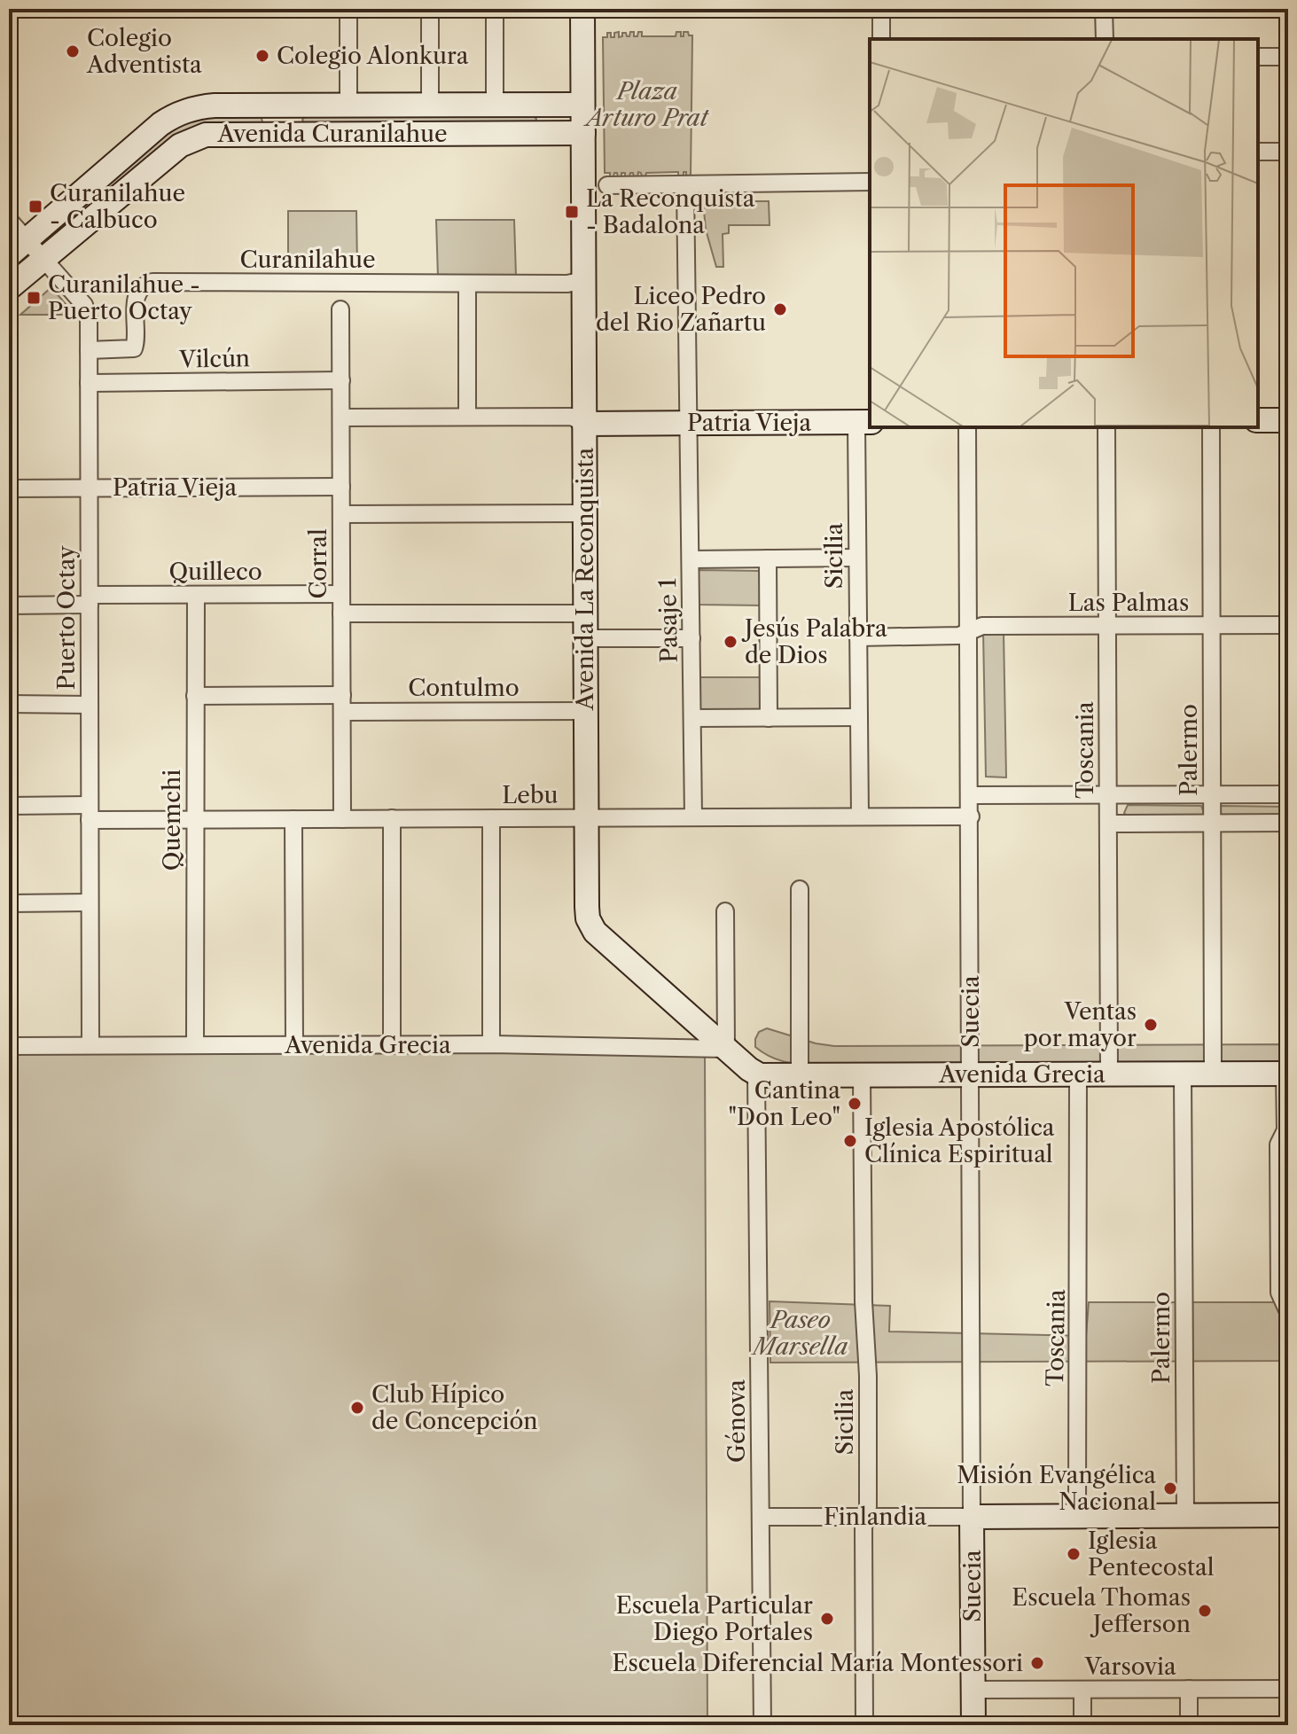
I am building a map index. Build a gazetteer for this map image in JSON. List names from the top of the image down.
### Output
{
  "streets": {
    "main road": [
      "Avenida Curanilahue",
      "Patria Vieja",
      "Avenida La Reconquista",
      "Suecia",
      "Avenida Grecia",
      "Finlandia"
    ],
    "street": [
      "Curanilahue",
      "Vilcún",
      "Sicilia",
      "Corral",
      "Quilleco",
      "Las Palmas",
      "Puerto Octay",
      "Pasaje 1",
      "Contulmo",
      "Toscania",
      "Palermo",
      "Lebu",
      "Quemchi",
      "Génova",
      "Varsovia"
    ]
  },
  "crossings": [
    ["Avenida Curanilahue", "Avenida La Reconquista"],
    ["Avenida Curanilahue", "Puerto Octay"],
    ["Curanilahue", "Avenida La Reconquista"],
    ["Curanilahue", "Puerto Octay"],
    ["Vilcún", "Corral"],
    ["Vilcún", "Puerto Octay"],
    ["Patria Vieja", "Sicilia"],
    ["Patria Vieja", "Corral"],
    ["Patria Vieja", "Avenida La Reconquista"],
    ["Patria Vieja", "Puerto Octay"],
    ["Patria Vieja", "Pasaje 1"],
    ["Sicilia", "Lebu"],
    ["Sicilia", "Avenida Grecia"],
    ["Sicilia", "Finlandia"],
    ["Corral", "Quilleco"],
    ["Corral", "Contulmo"],
    ["Corral", "Lebu"],
    ["Quilleco", "Puerto Octay"],
    ["Quilleco", "Quemchi"],
    ["Avenida La Reconquista", "Contulmo"],
    ["Avenida La Reconquista", "Lebu"],
    ["Avenida La Reconquista", "Avenida Grecia"],
    ["Avenida La Reconquista", "Génova"],
    ["Las Palmas", "Toscania"],
    ["Las Palmas", "Palermo"],
    ["Las Palmas", "Suecia"],
    ["Puerto Octay", "Lebu"],
    ["Puerto Octay", "Avenida Grecia"],
    ["Pasaje 1", "Lebu"],
    ["Contulmo", "Quemchi"],
    ["Toscania", "Avenida Grecia"],
    ["Toscania", "Finlandia"],
    ["Palermo", "Avenida Grecia"],
    ["Palermo", "Finlandia"],
    ["Lebu", "Quemchi"],
    ["Lebu", "Suecia"],
    ["Quemchi", "Avenida Grecia"],
    ["Suecia", "Avenida Grecia"],
    ["Suecia", "Finlandia"],
    ["Suecia", "Varsovia"],
    ["Avenida Grecia", "Génova"],
    ["Génova", "Finlandia"]
  ],
  "parks": ["Plaza Arturo Prat", "Paseo Marsella"],
  "places": {
    "other": [
      "Colegio Adventista",
      "Colegio Alonkura",
      "Liceo Pedro del Rio Zañartu",
      "Jesús Palabra de Dios",
      "Ventas por mayor",
      "Cantina \"Don Leo\"",
      "Iglesia Apostólica Clínica Espiritual",
      "Club Hípico de Concepción",
      "Misión Evangélica Nacional",
      "Iglesia Pentecostal",
      "Escuela Thomas Jefferson",
      "Escuela Particular Diego Portales",
      "Escuela Diferencial María Montessori"
    ],
    "transit": ["Curanilahue - Calbuco", "La Reconquista - Badalona", "Curanilahue - Puerto Octay"]
  }
}
